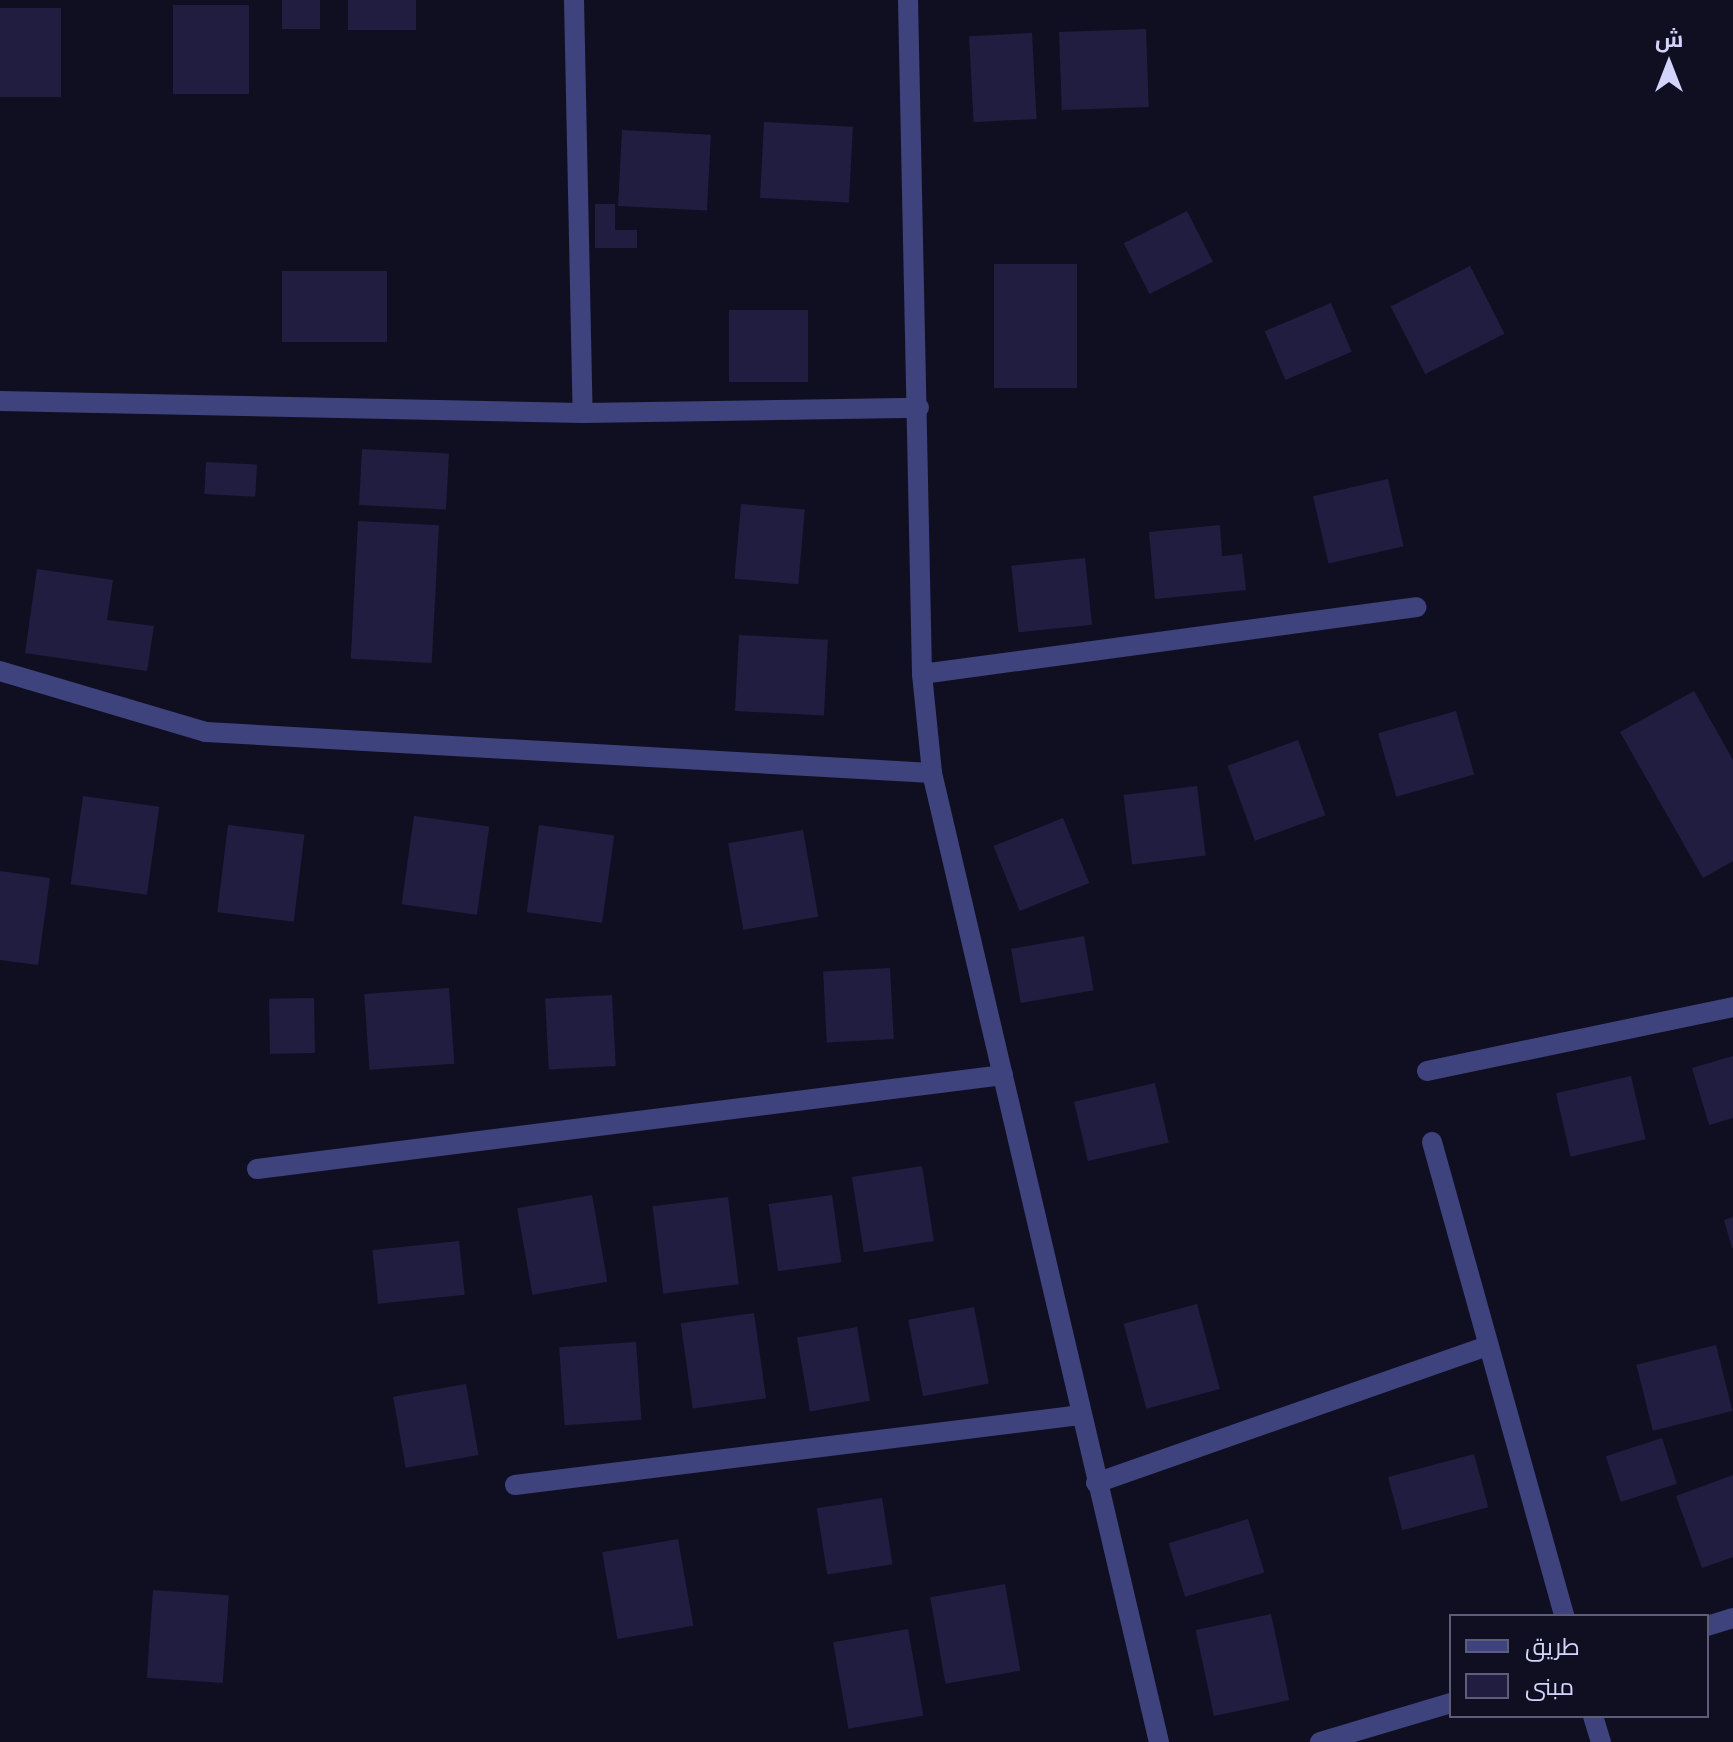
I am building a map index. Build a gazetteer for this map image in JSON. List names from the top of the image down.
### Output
{
  "legend": ["طريق", "مبنى"],
  "north": "top"
}
